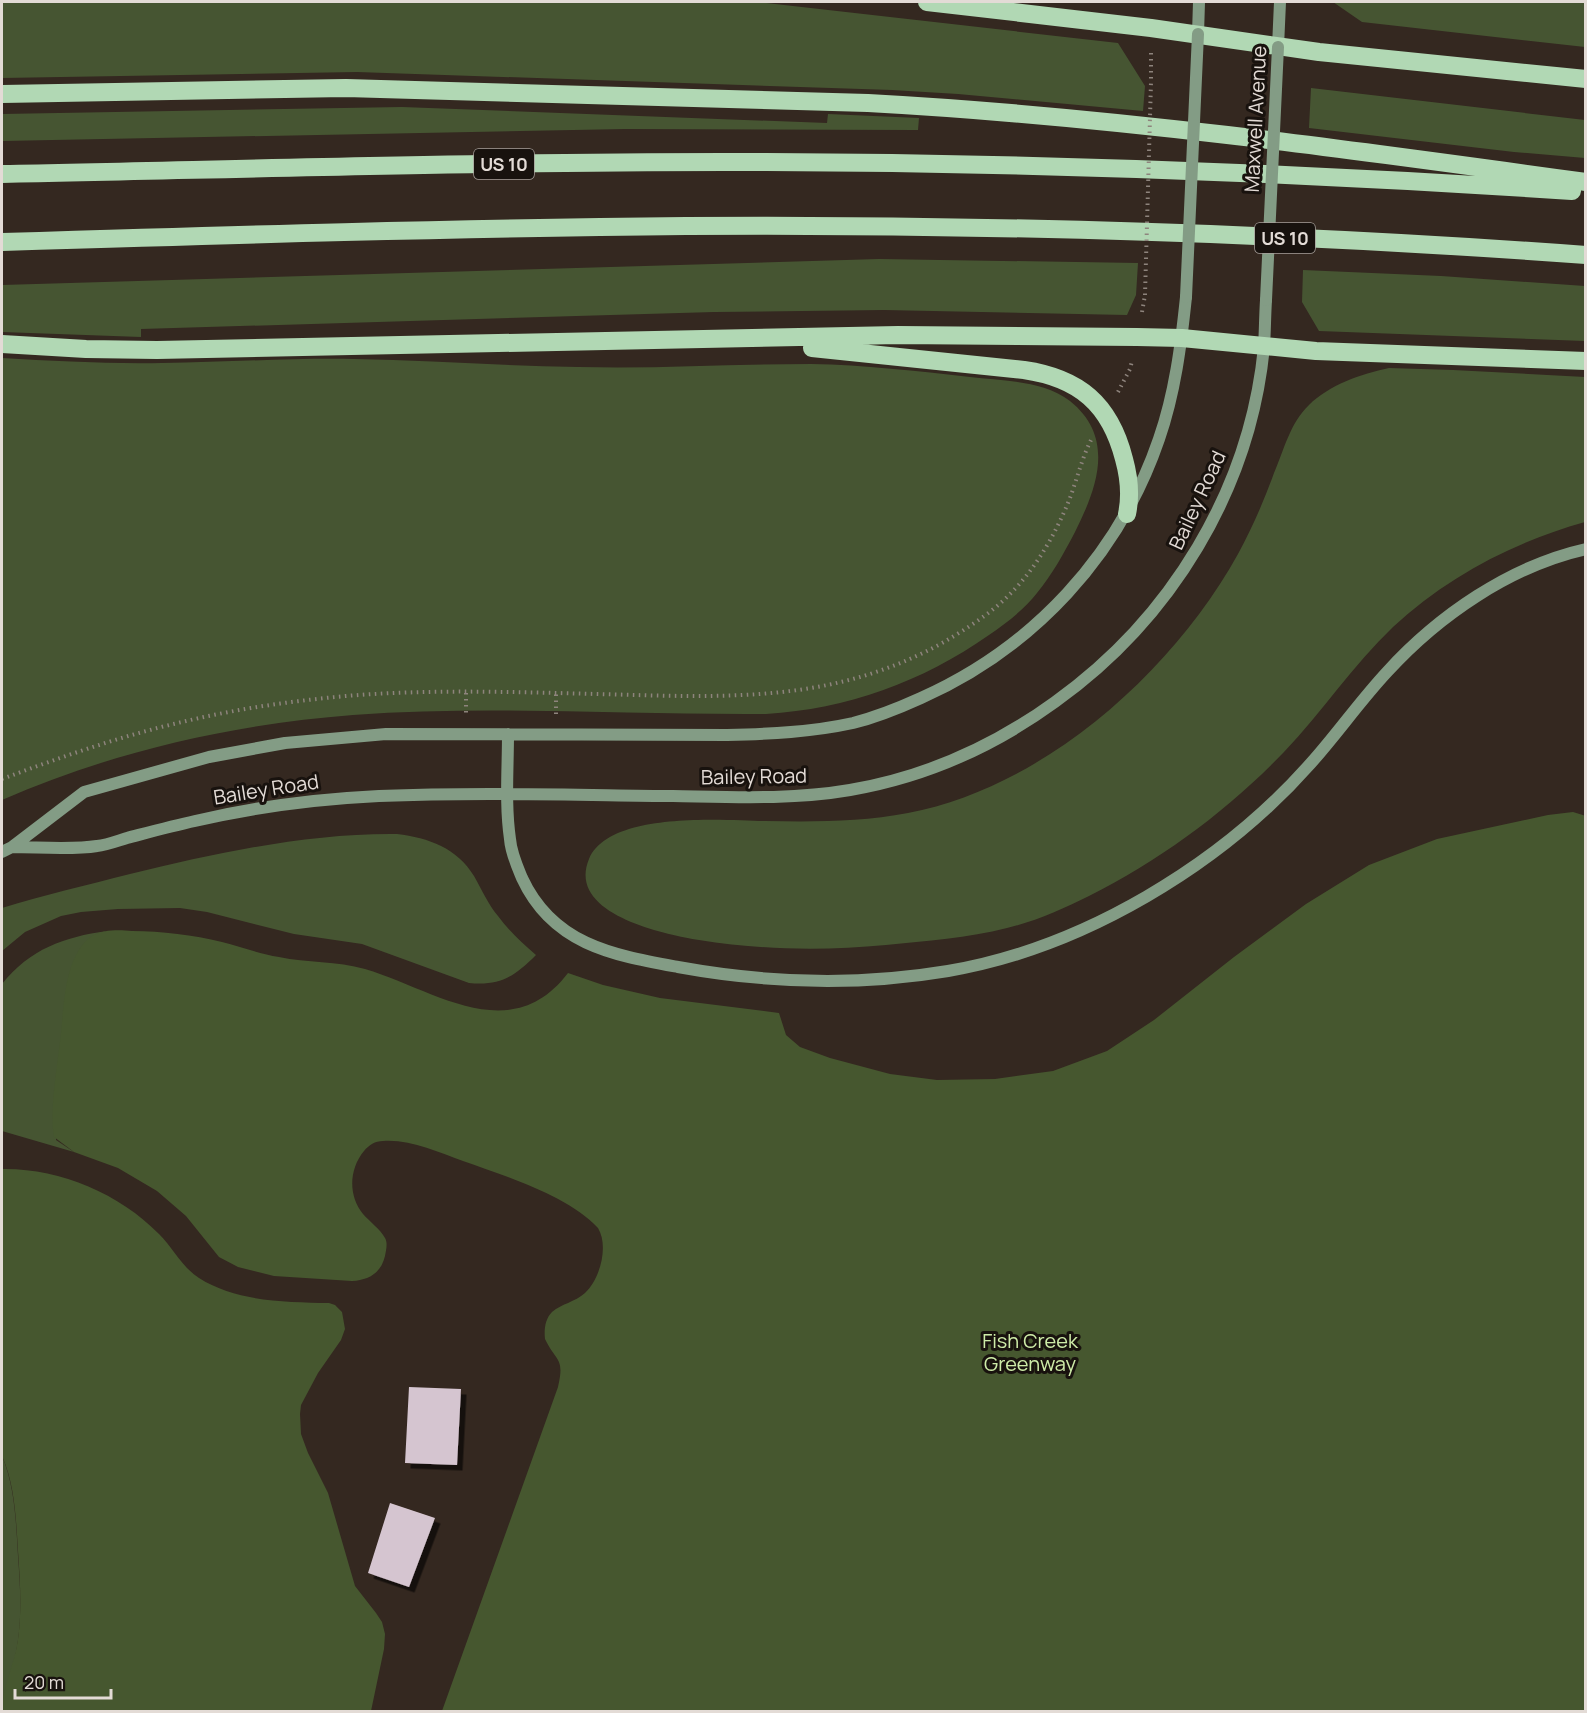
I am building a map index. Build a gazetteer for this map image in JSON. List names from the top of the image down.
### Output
{
  "streets": {
    "highway": ["US 10"],
    "main road": ["Maxwell Avenue", "Bailey Road"]
  },
  "crossings": [
    ["Maxwell Avenue", "Bailey Road"]
  ],
  "parks": ["Fish Creek Greenway"],
  "scale_bar": "20 m"
}
